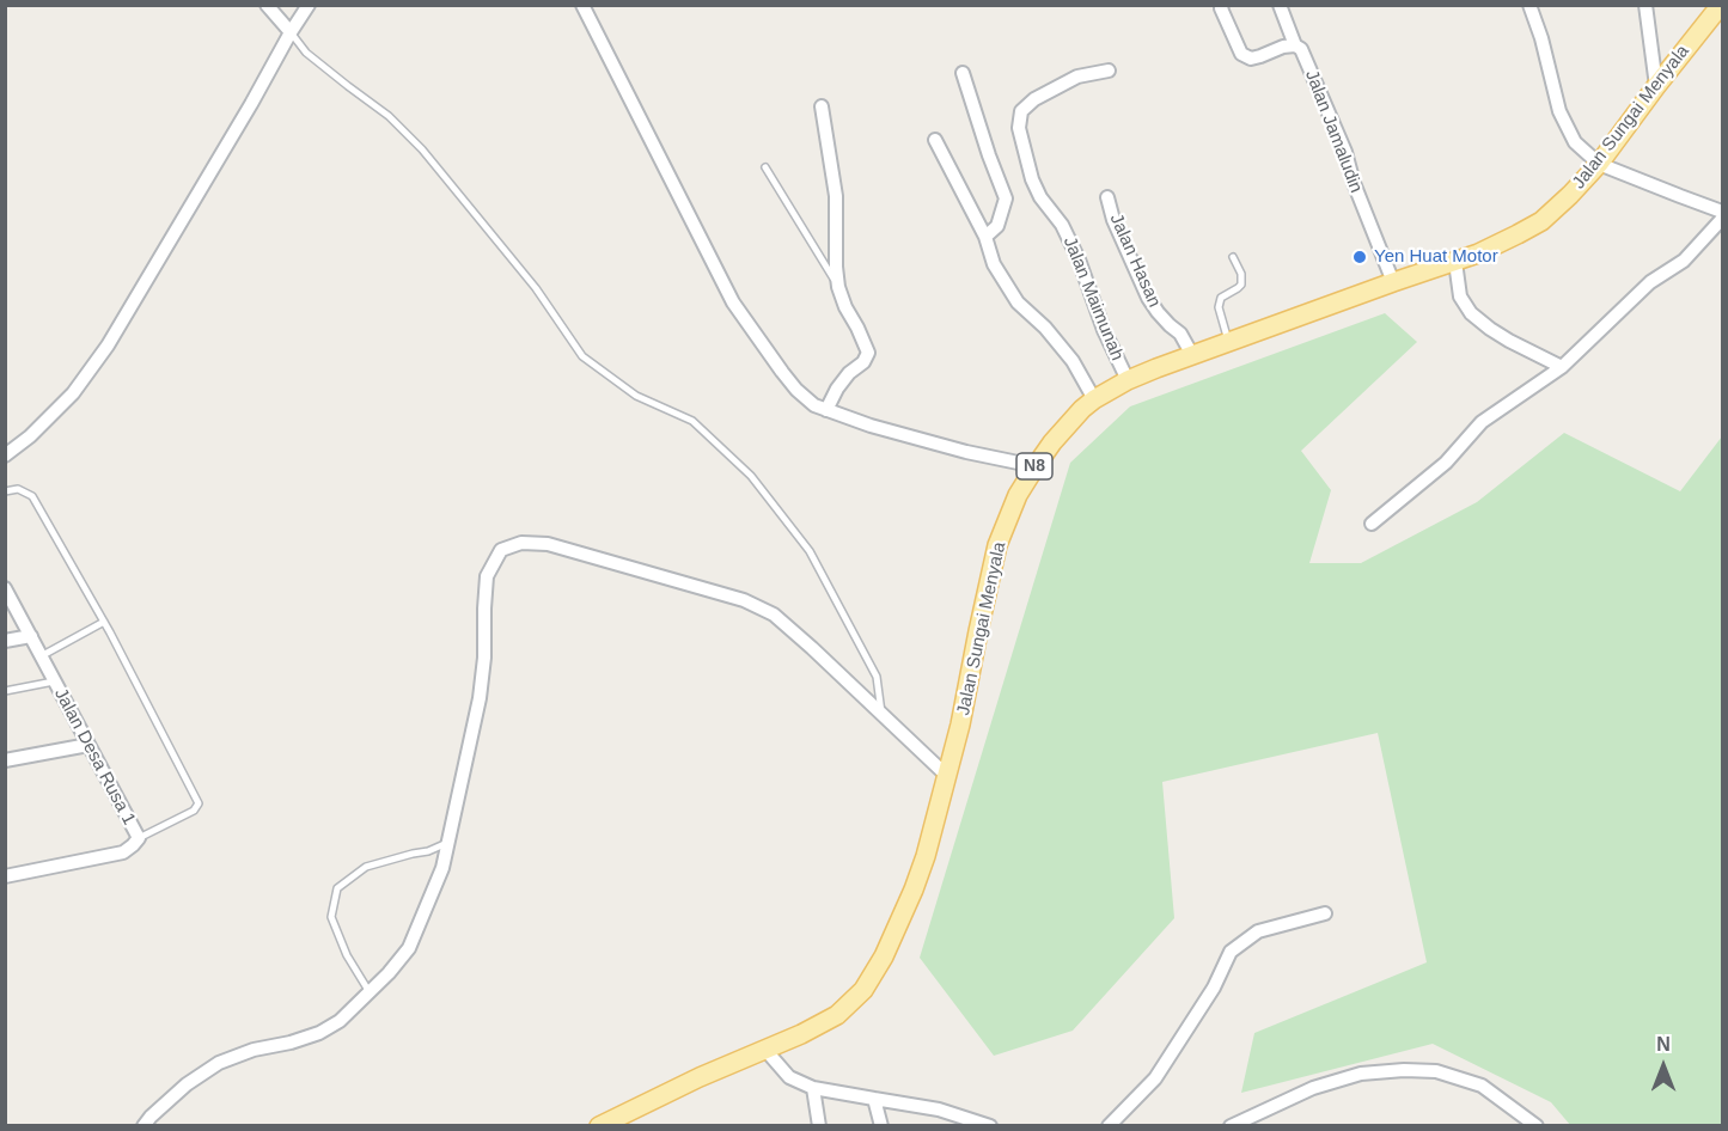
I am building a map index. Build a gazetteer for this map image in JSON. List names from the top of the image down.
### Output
{
  "streets": {
    "main road": ["Jalan Sungai Menyala", "N8"],
    "street": [
      "Jalan Jamaludin",
      "Jalan Hasan",
      "Jalan Maimunah",
      "Jalan Desa Rusa 1"
    ]
  },
  "crossings": [
    ["Jalan Sungai Menyala", "Jalan Jamaludin"],
    ["Jalan Sungai Menyala", "Jalan Hasan"],
    ["Jalan Sungai Menyala", "Jalan Maimunah"]
  ],
  "places": ["Yen Huat Motor"],
  "north": "top"
}
